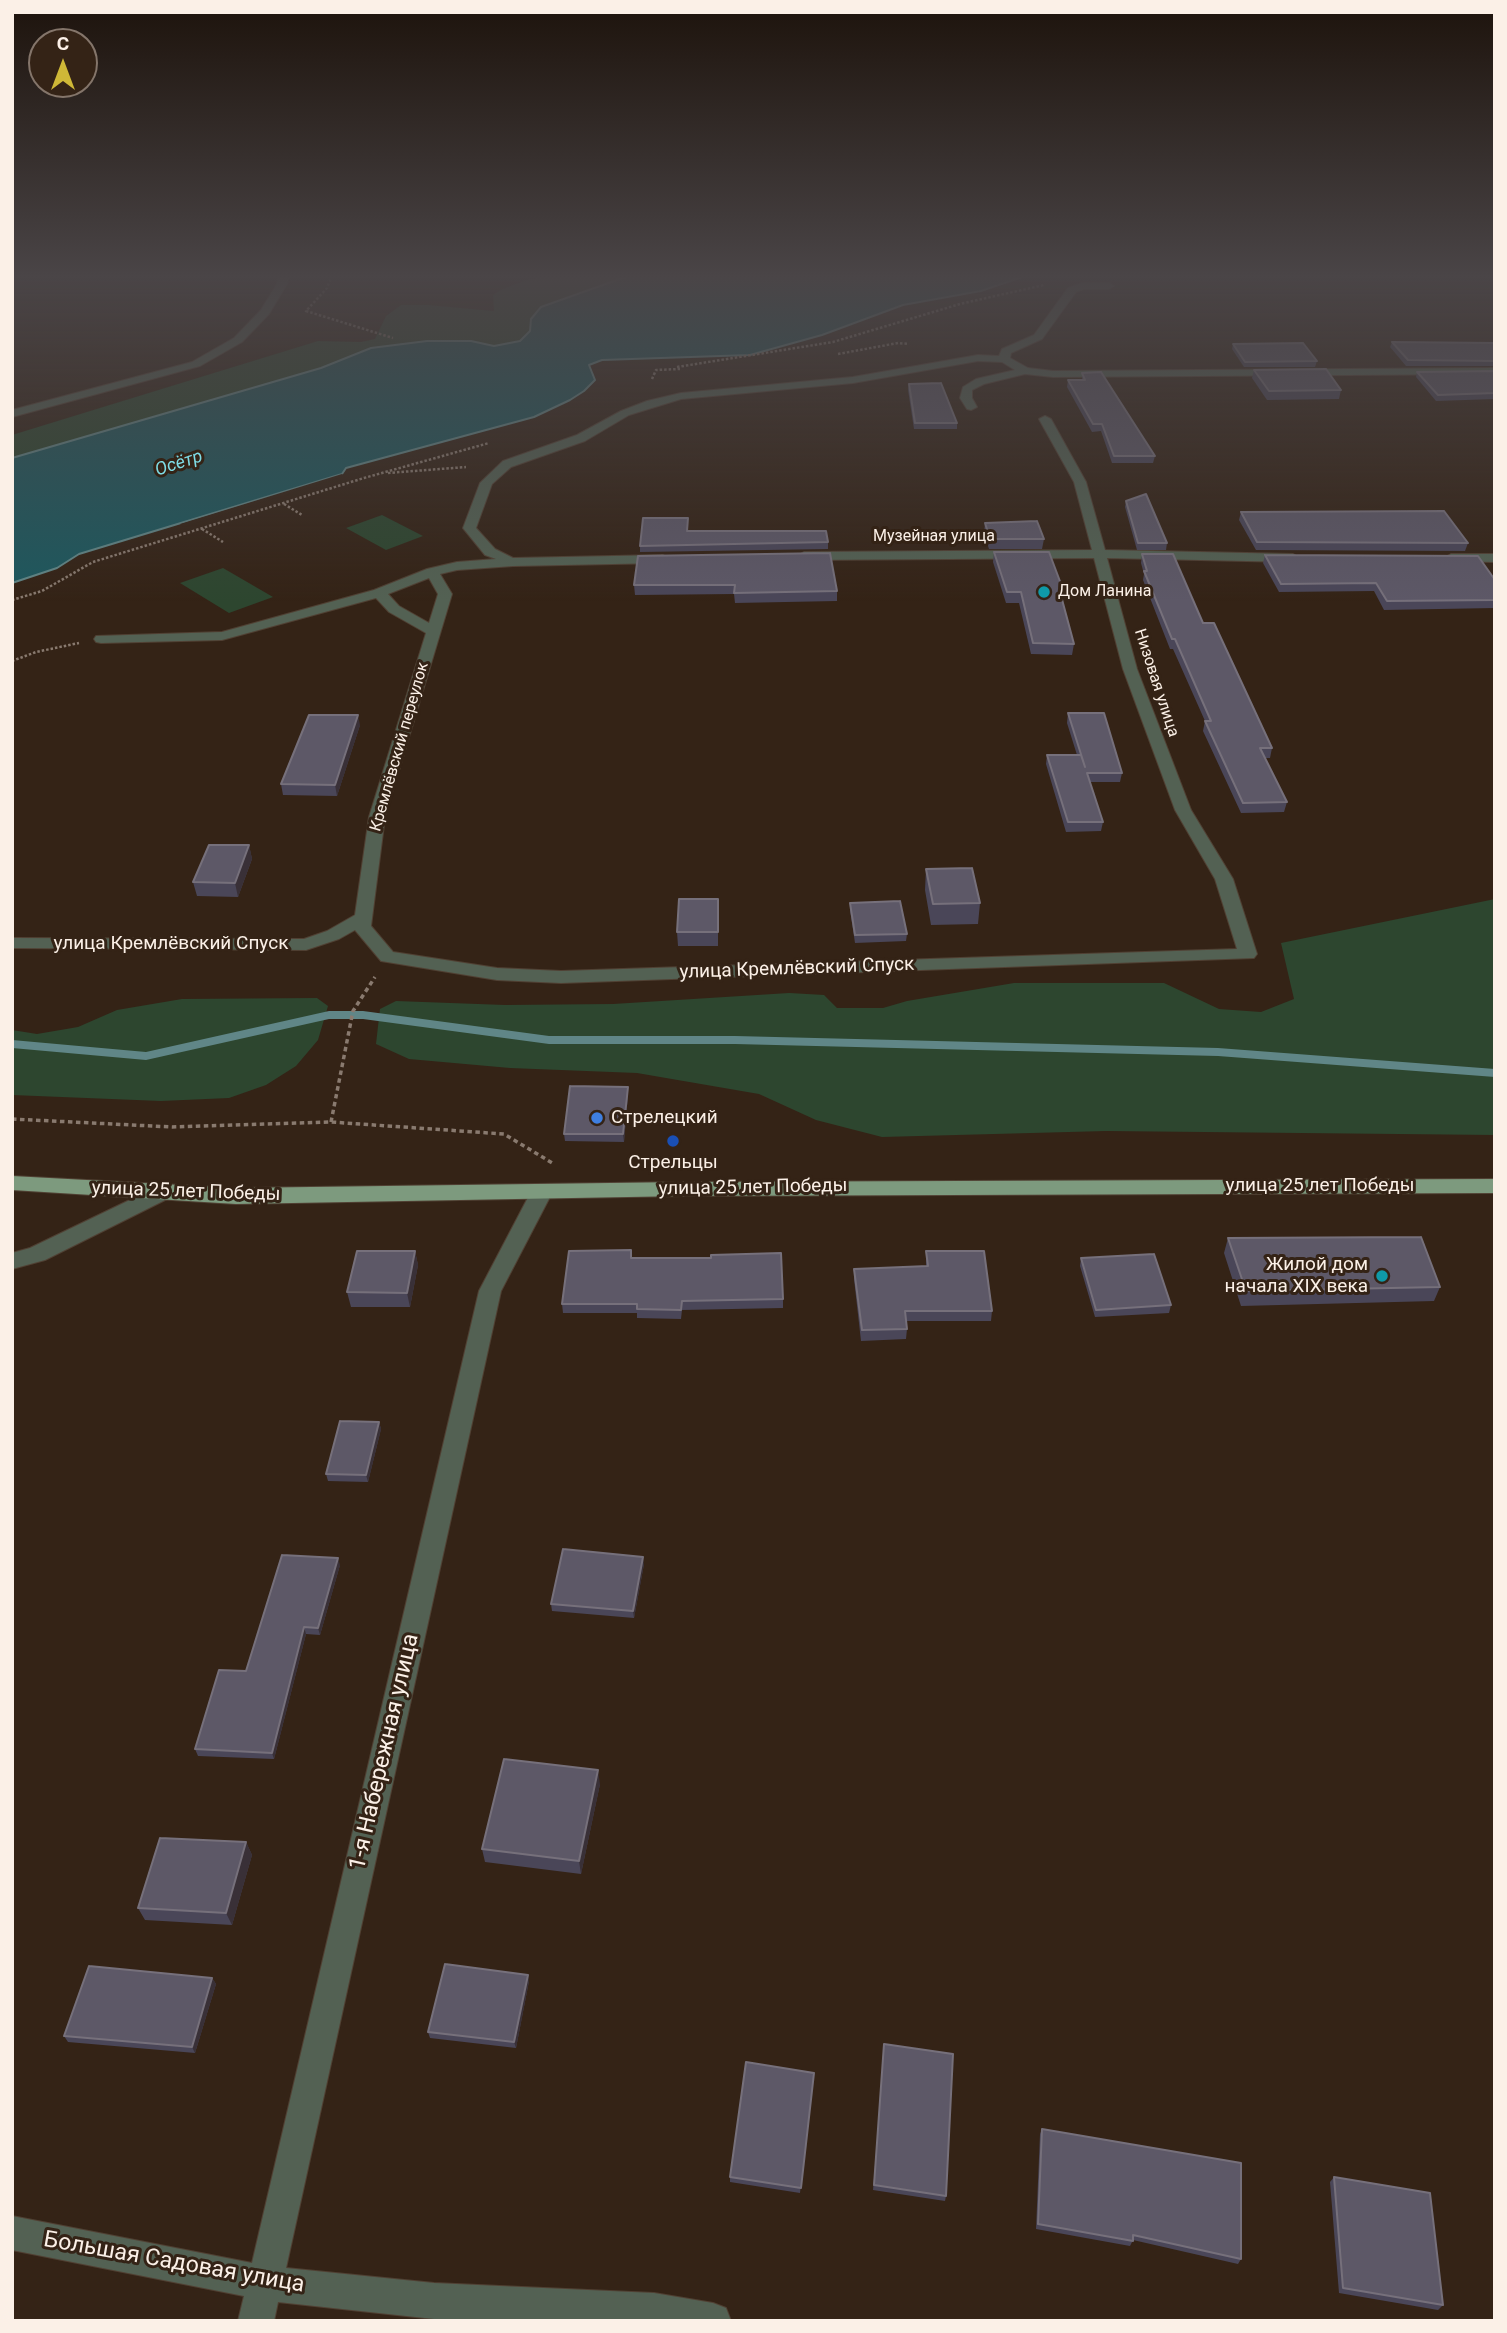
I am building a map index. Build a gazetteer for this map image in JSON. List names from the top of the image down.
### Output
{
  "streets": {
    "main road": ["улица 25 лет Победы"],
    "street": [
      "Музейная улица",
      "Низовая улица",
      "Кремлёвский переулок",
      "улица Кремлёвский Спуск",
      "1-я Набережная улица",
      "Большая Садовая улица"
    ]
  },
  "crossings": [
    ["Музейная улица", "Низовая улица"],
    ["Низовая улица", "улица Кремлёвский Спуск"],
    ["Кремлёвский переулок", "улица Кремлёвский Спуск"],
    ["улица 25 лет Победы", "1-я Набережная улица"],
    ["1-я Набережная улица", "Большая Садовая улица"]
  ],
  "water": ["Осётр"],
  "places": [
    "Дом Ланина",
    "Стрелецкий",
    "Стрельцы",
    "Жилой дом начала XIX века"
  ],
  "north": "top"
}
